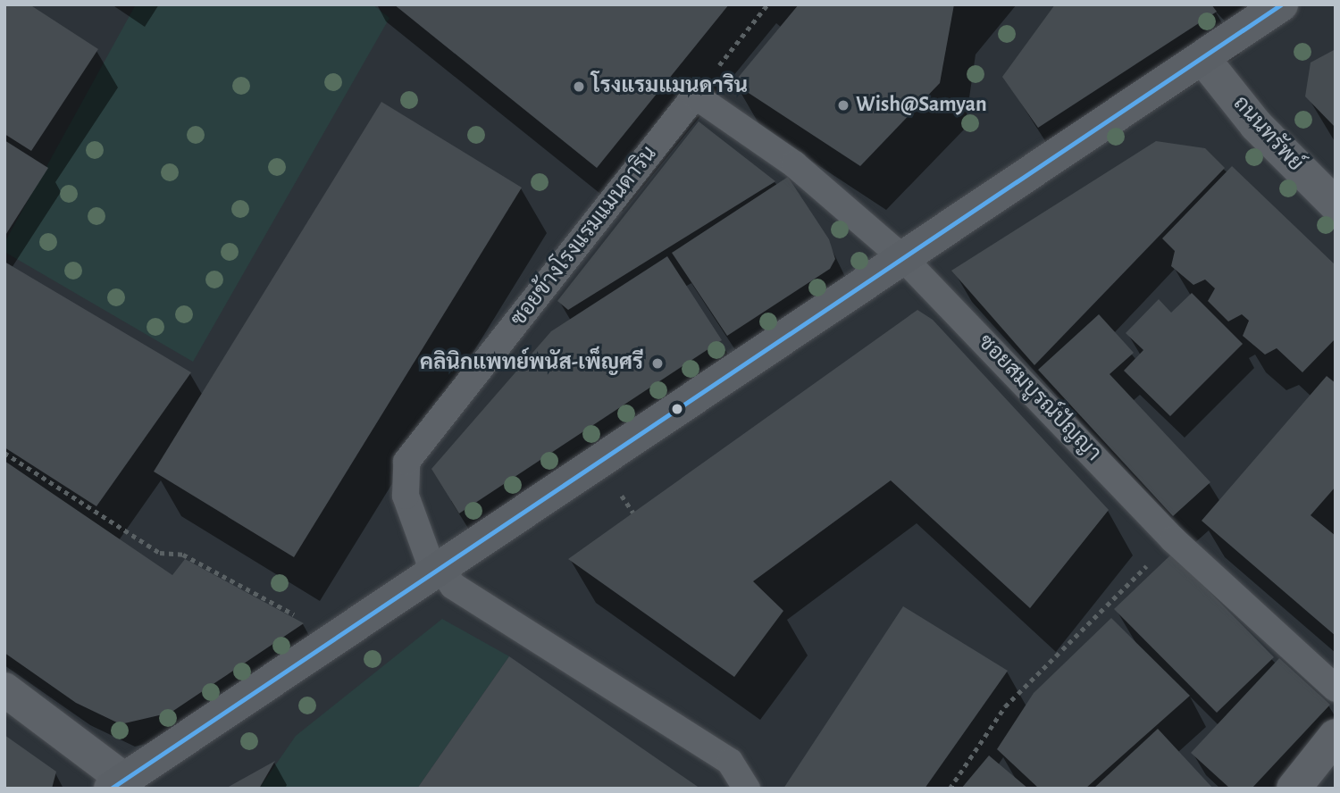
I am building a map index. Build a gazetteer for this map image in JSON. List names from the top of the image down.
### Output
{
  "streets": {
    "street": ["ถนนทรัพย์"],
    "lane": ["ซอยข้างโรงแรมแมนดาริน", "ซอยสมบูรณ์ปัญญา"]
  },
  "places": ["โรงแรมแมนดาริน", "Wish@Samyan", "คลินิกแพทย์พนัส-เพ็ญศรี"]
}
